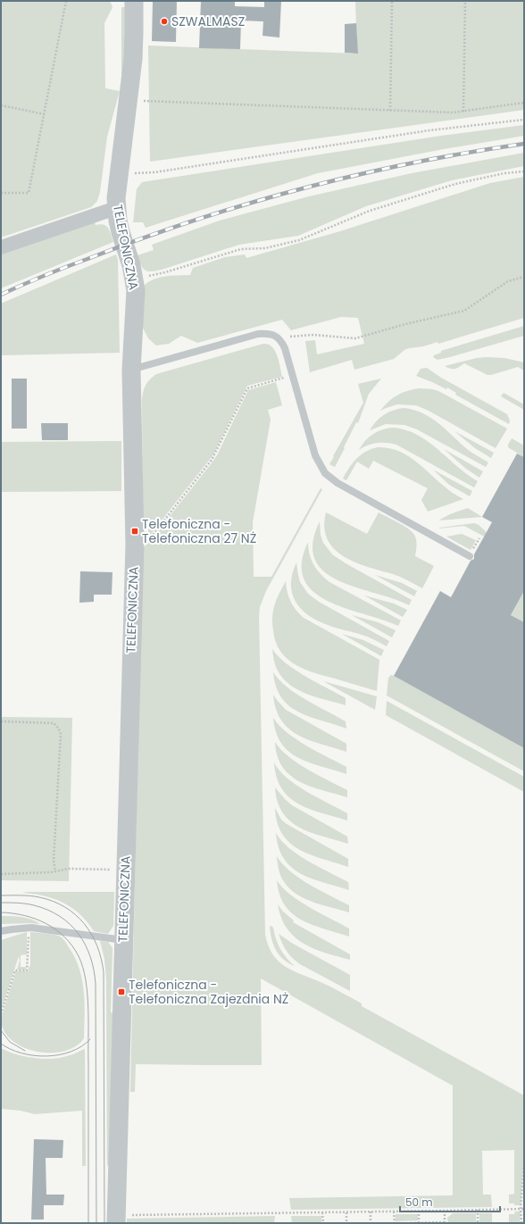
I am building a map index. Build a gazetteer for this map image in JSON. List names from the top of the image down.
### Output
{
  "streets": {
    "street": ["TELEFONICZNA"]
  },
  "places": {
    "other": ["SZWALMASZ"],
    "transit": ["Telefoniczna - Telefoniczna 27 NŻ", "Telefoniczna - Telefoniczna Zajezdnia NŻ"]
  },
  "scale_bar": "50 m"
}
